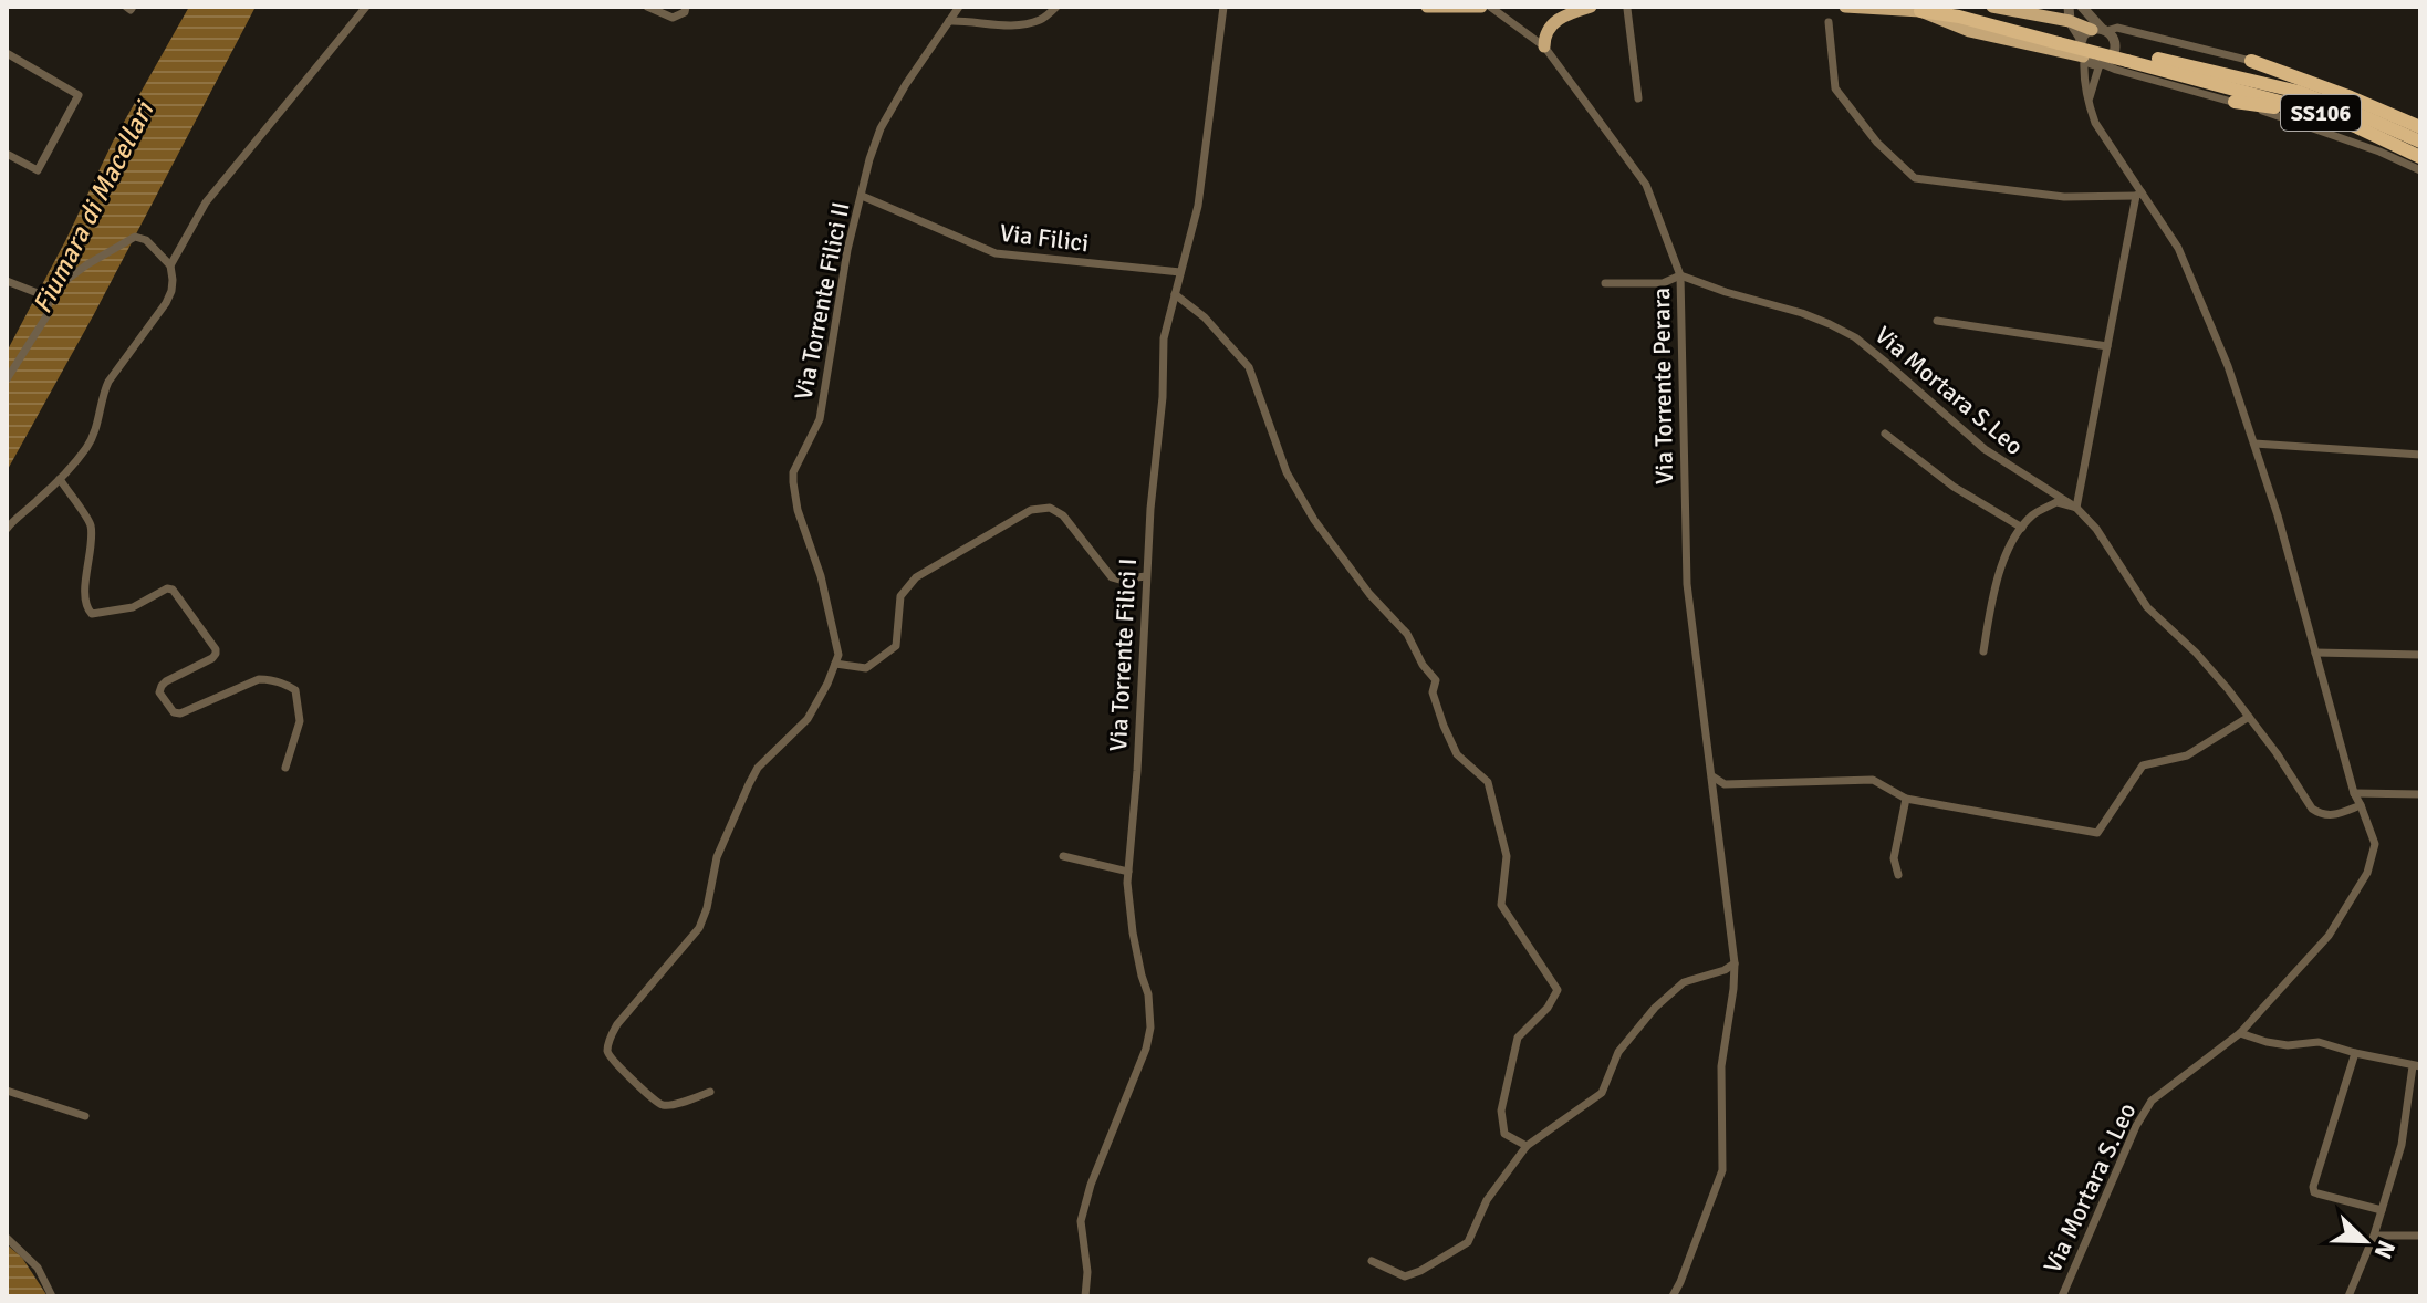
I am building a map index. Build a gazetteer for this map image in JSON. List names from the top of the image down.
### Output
{
  "streets": {
    "highway": ["SS106"],
    "street": [
      "Via Filici",
      "Via Torrente Filici II",
      "Via Torrente Perara",
      "Via Mortara S.Leo",
      "Via Torrente Filici I"
    ]
  },
  "crossings": [
    ["Via Filici", "Via Torrente Filici II"],
    ["Via Filici", "Via Torrente Filici I"],
    ["Via Torrente Perara", "Via Mortara S.Leo"]
  ],
  "water": ["Fiumara di Macellari"],
  "north": "bottom right"
}
